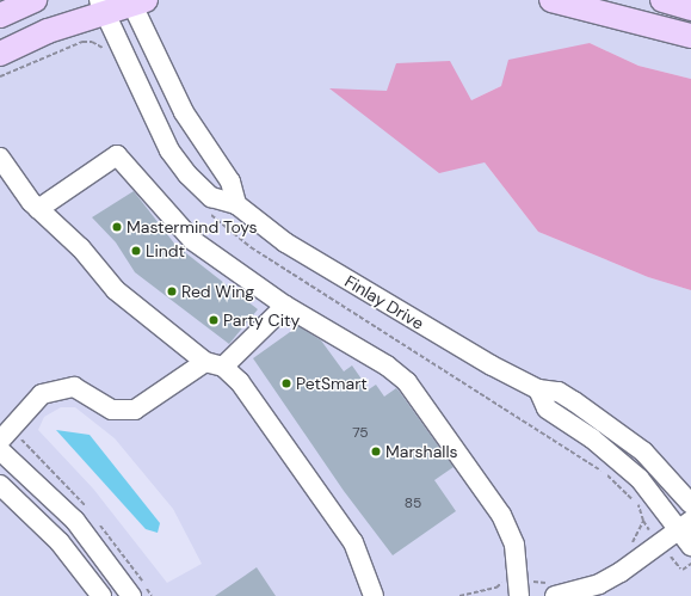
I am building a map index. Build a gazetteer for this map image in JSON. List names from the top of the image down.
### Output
{
  "streets": {
    "street": ["Finlay Drive"]
  },
  "places": [
    "Mastermind Toys",
    "Lindt",
    "Red Wing",
    "Party City",
    "PetSmart",
    "Marshalls"
  ],
  "house_numbers": ["75", "85"]
}
